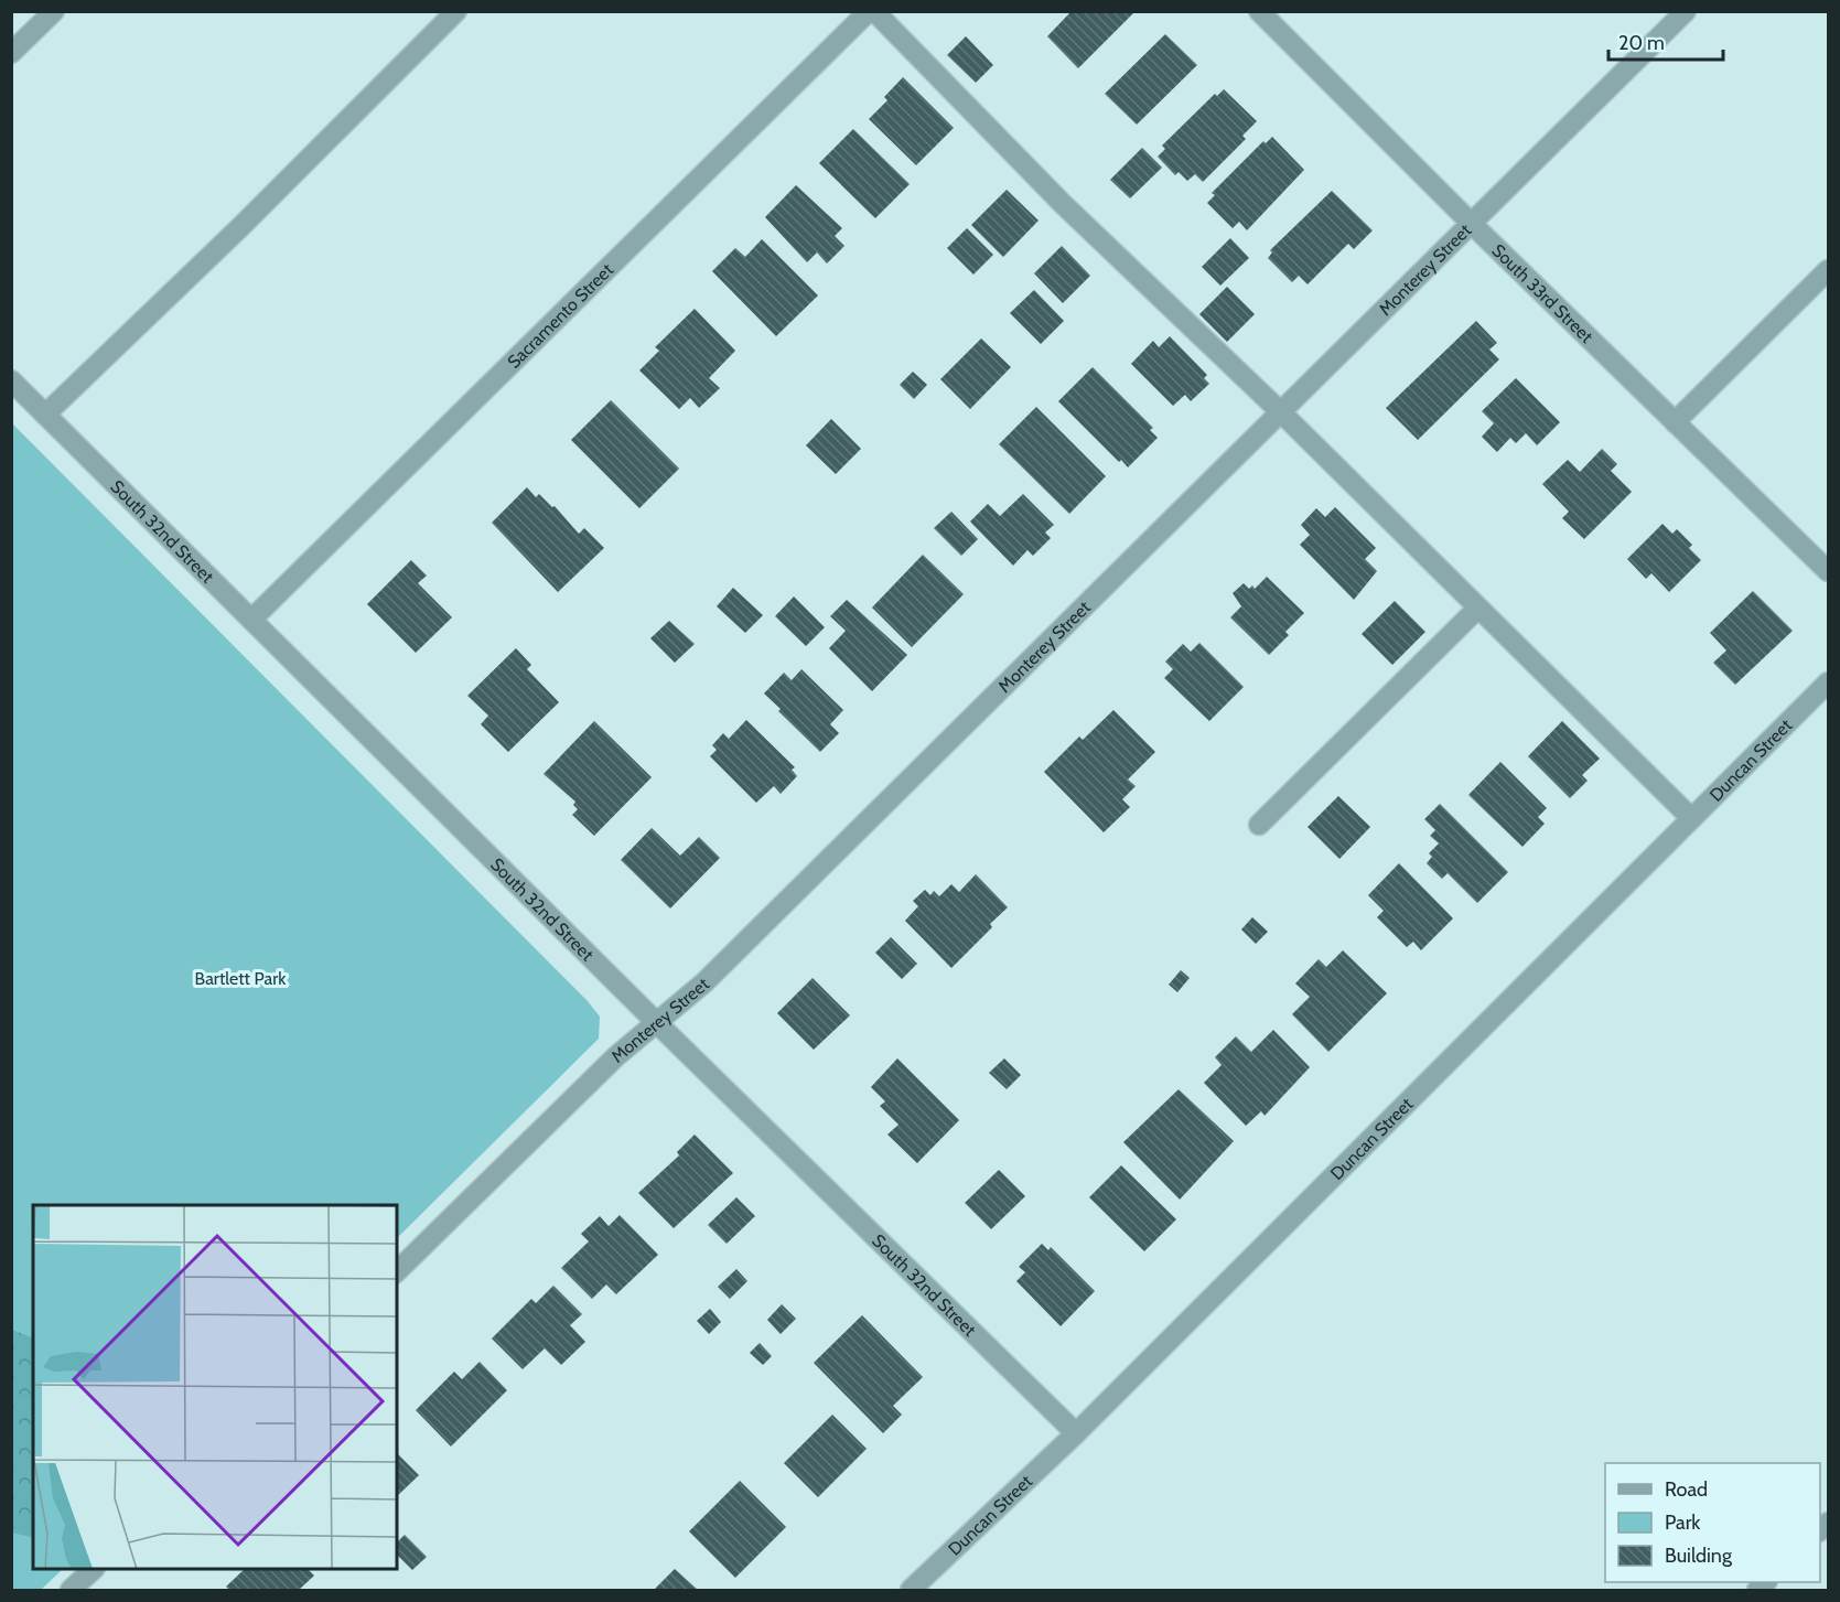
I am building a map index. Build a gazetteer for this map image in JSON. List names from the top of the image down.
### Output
{
  "streets": {
    "street": [
      "Monterey Street",
      "South 33rd Street",
      "Sacramento Street",
      "South 32nd Street",
      "Duncan Street"
    ]
  },
  "crossings": [
    ["Monterey Street", "South 33rd Street"],
    ["Monterey Street", "South 32nd Street"],
    ["Sacramento Street", "South 32nd Street"],
    ["South 32nd Street", "Duncan Street"]
  ],
  "parks": ["Bartlett Park"],
  "legend": ["Road", "Park", "Building"],
  "scale_bar": "20 m"
}
